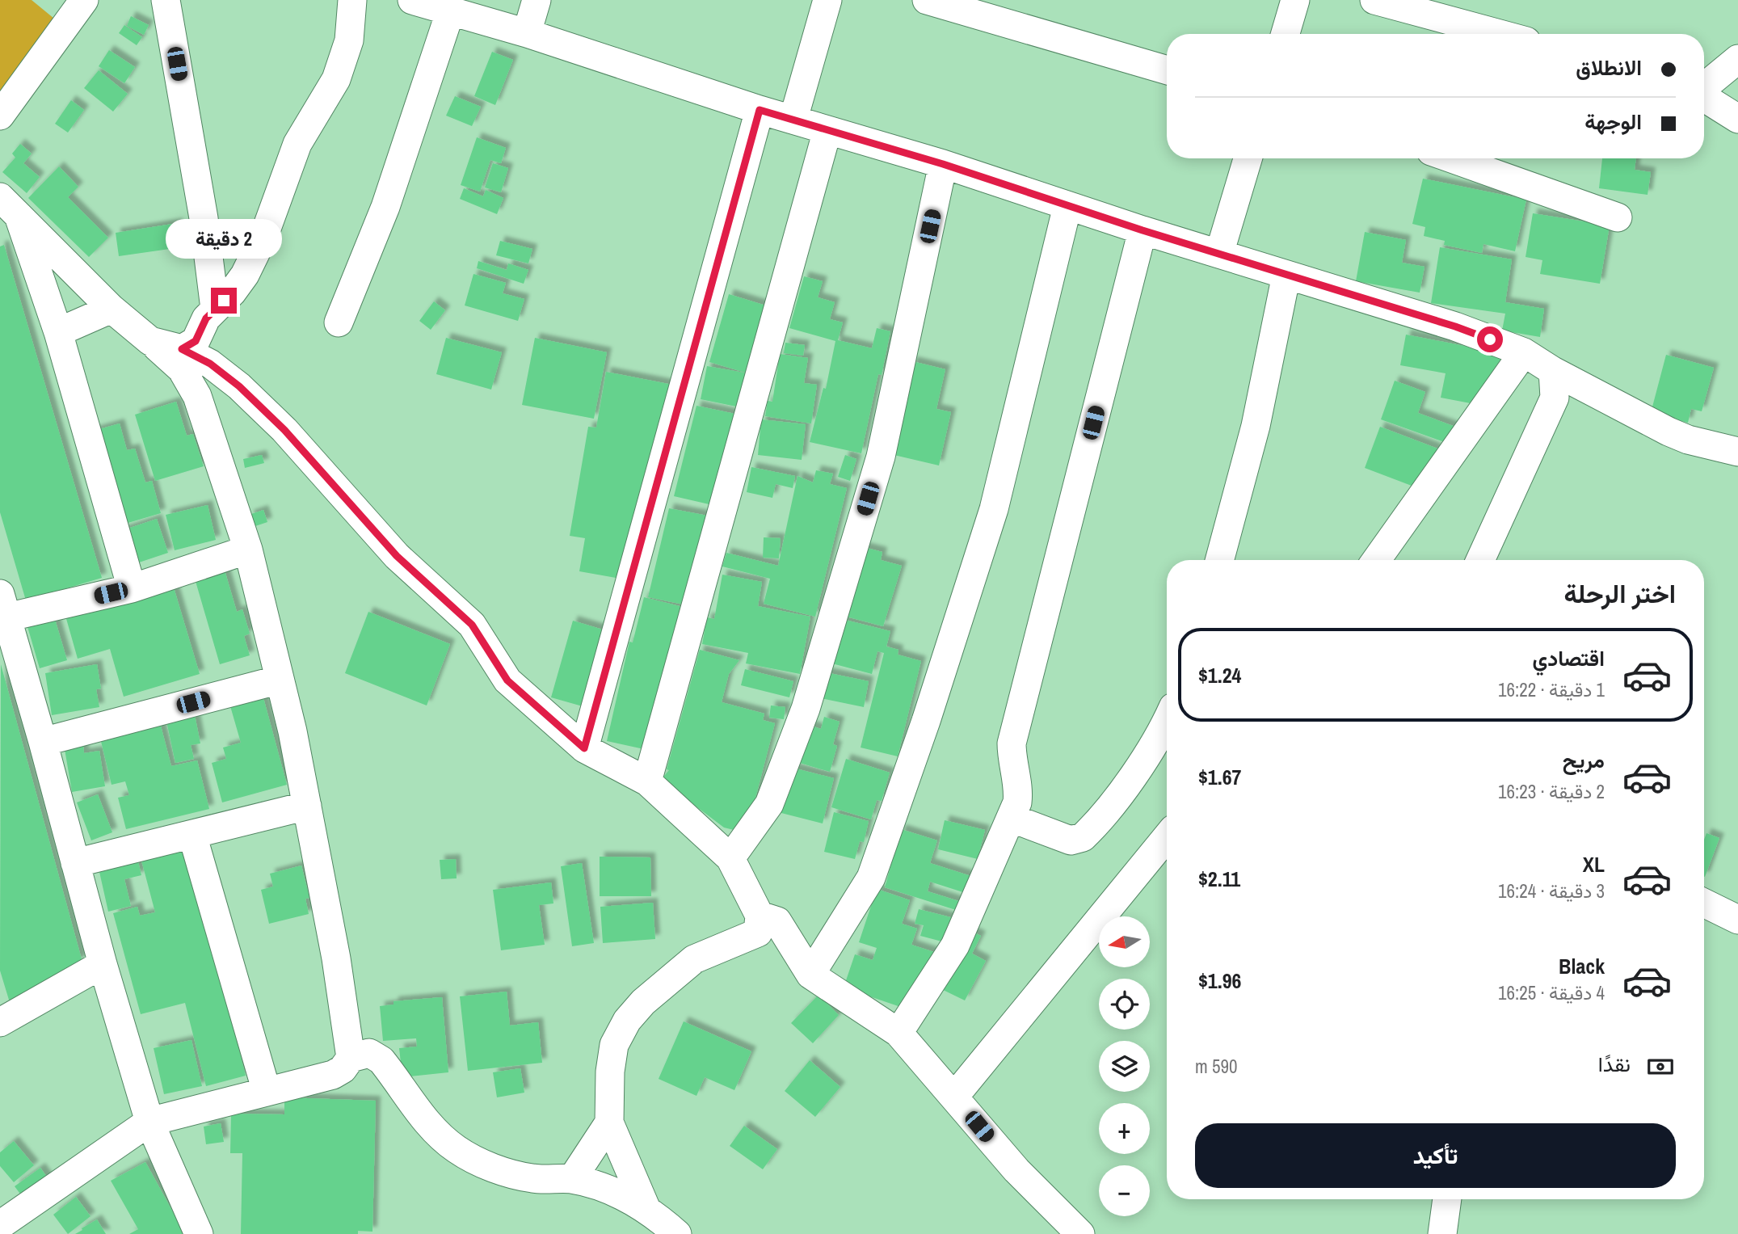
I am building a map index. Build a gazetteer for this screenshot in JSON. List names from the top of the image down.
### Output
{
  "north": "left",
  "page": {
    "banner": ["الانطلاق", "الوجهة"],
    "bubble": "2 دقيقة",
    "heading": "اختر الرحلة",
    "list": [
      {
        "name": "اقتصادي",
        "note": "1 دقيقة · 16:22",
        "value": "$1.24"
      },
      {
        "name": "مريح",
        "note": "2 دقيقة · 16:23",
        "value": "$1.67"
      },
      {
        "name": "XL",
        "note": "3 دقيقة · 16:24",
        "value": "$2.11"
      },
      {
        "name": "Black",
        "note": "4 دقيقة · 16:25",
        "value": "$1.96"
      }
    ],
    "map_buttons": ["+", "−"],
    "pay": ["نقدًا", "590 m"],
    "buttons": "تأكيد"
  }
}
